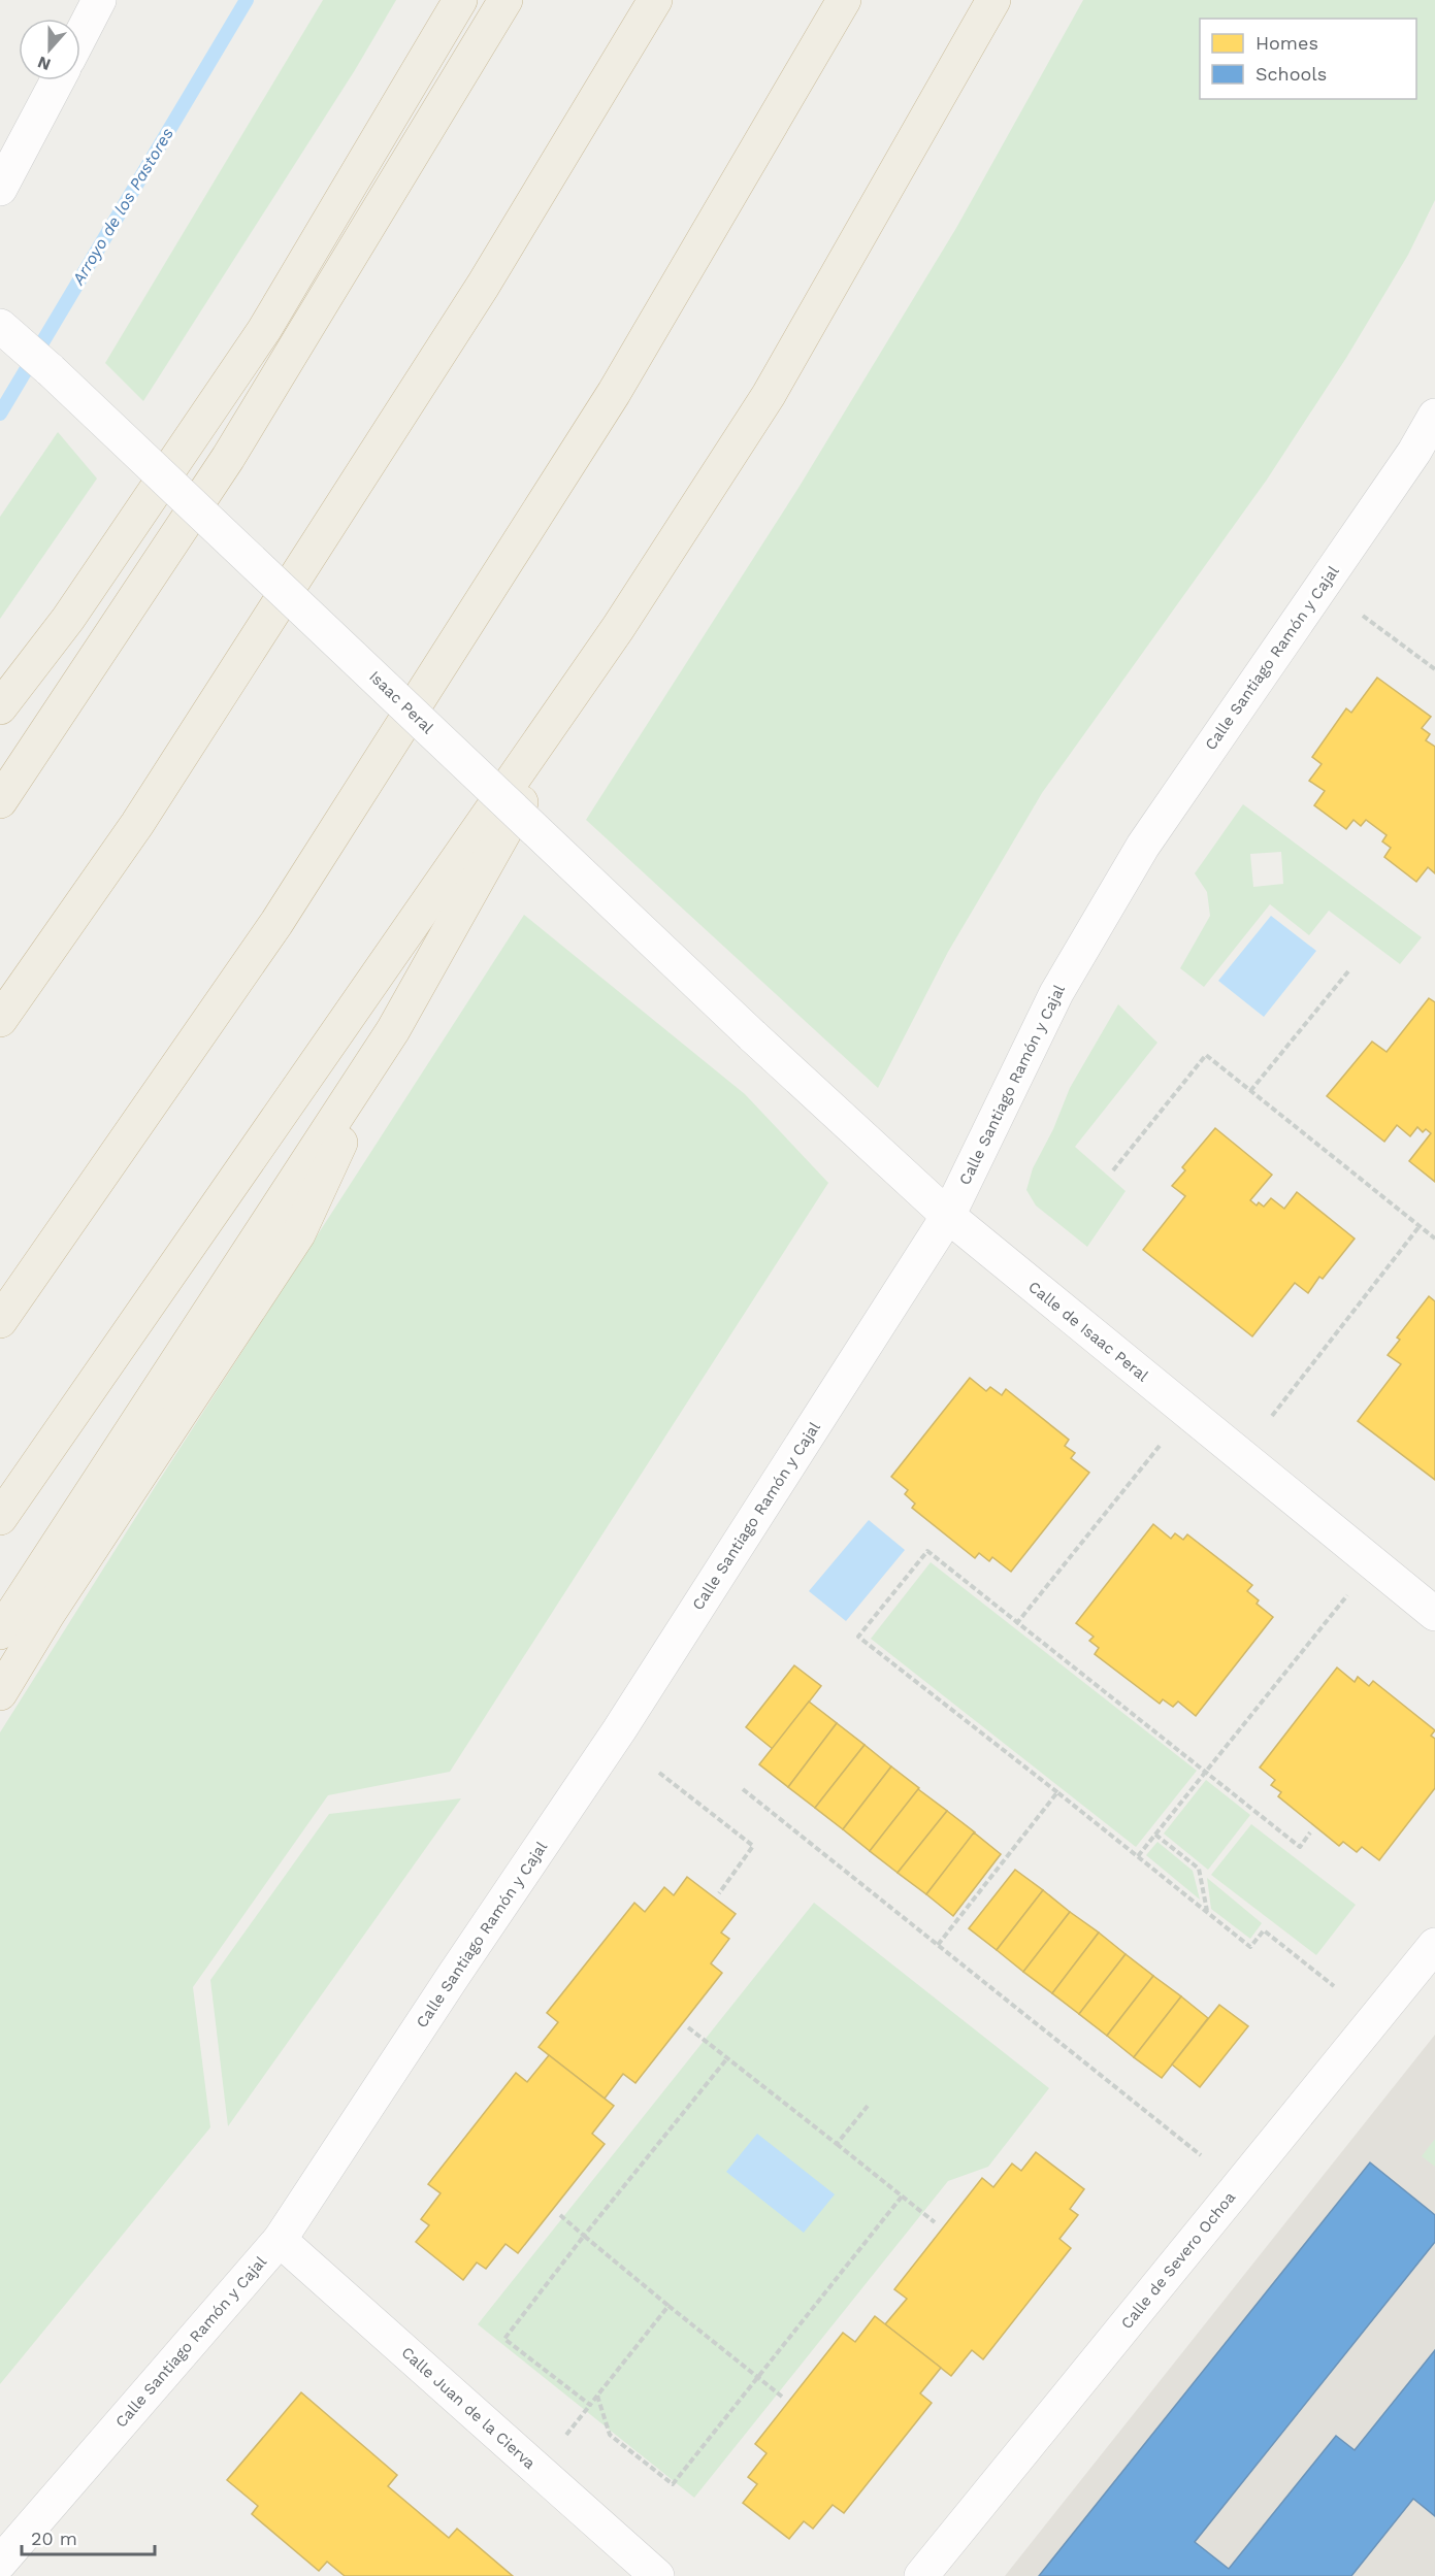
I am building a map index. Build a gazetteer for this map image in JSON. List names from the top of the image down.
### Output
{
  "streets": {
    "street": [
      "Calle Santiago Ramón y Cajal",
      "Isaac Peral",
      "Calle de Isaac Peral",
      "Calle de Severo Ochoa",
      "Calle Juan de la Cierva"
    ]
  },
  "crossings": [
    ["Calle Santiago Ramón y Cajal", "Calle de Isaac Peral"],
    ["Calle Santiago Ramón y Cajal", "Calle Juan de la Cierva"],
    ["Isaac Peral", "Calle de Isaac Peral"]
  ],
  "water": ["Arroyo de los Pastores"],
  "legend": ["Homes", "Schools"],
  "scale_bar": "20 m",
  "north": "bottom"
}
